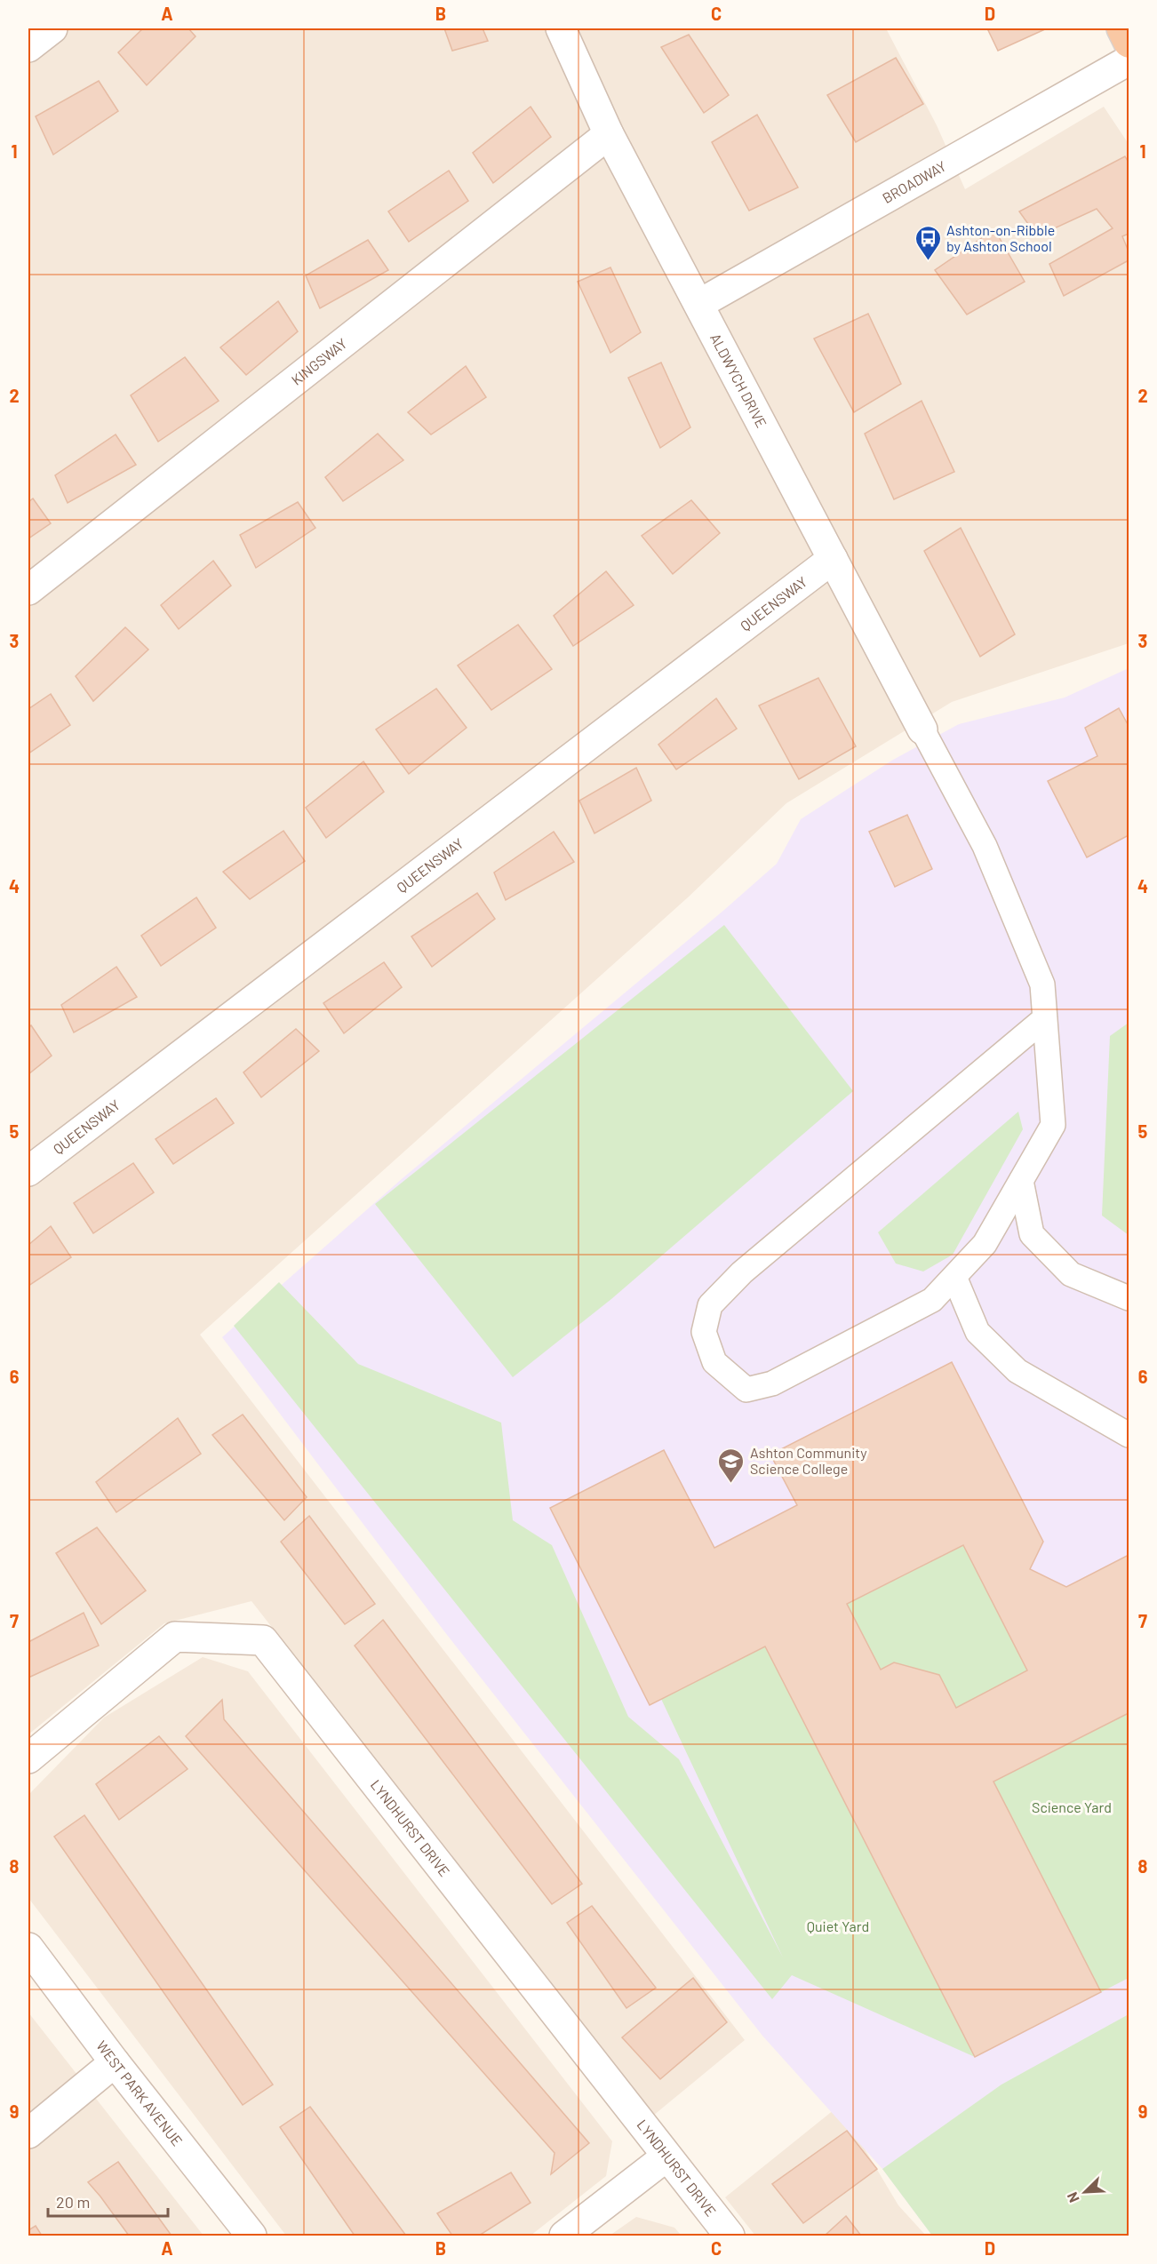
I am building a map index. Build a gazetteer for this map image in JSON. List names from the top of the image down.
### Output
{
  "streets": {
    "street": [
      "BROADWAY",
      "KINGSWAY",
      "ALDWYCH DRIVE",
      "QUEENSWAY",
      "LYNDHURST DRIVE",
      "WEST PARK AVENUE"
    ]
  },
  "crossings": [
    ["BROADWAY", "ALDWYCH DRIVE"],
    ["KINGSWAY", "ALDWYCH DRIVE"],
    ["ALDWYCH DRIVE", "QUEENSWAY"]
  ],
  "parks": ["Science Yard", "Quiet Yard"],
  "places": {
    "bus stop": ["Ashton-on-Ribble by Ashton School"],
    "school or university": ["Ashton Community Science College"]
  },
  "scale_bar": "20 m",
  "north": "bottom left",
  "grid": {
    "columns": [
      "A",
      "B",
      "C",
      "D"
    ],
    "rows": [
      "1",
      "2",
      "3",
      "4",
      "5",
      "6",
      "7",
      "8",
      "9"
    ]
  }
}
